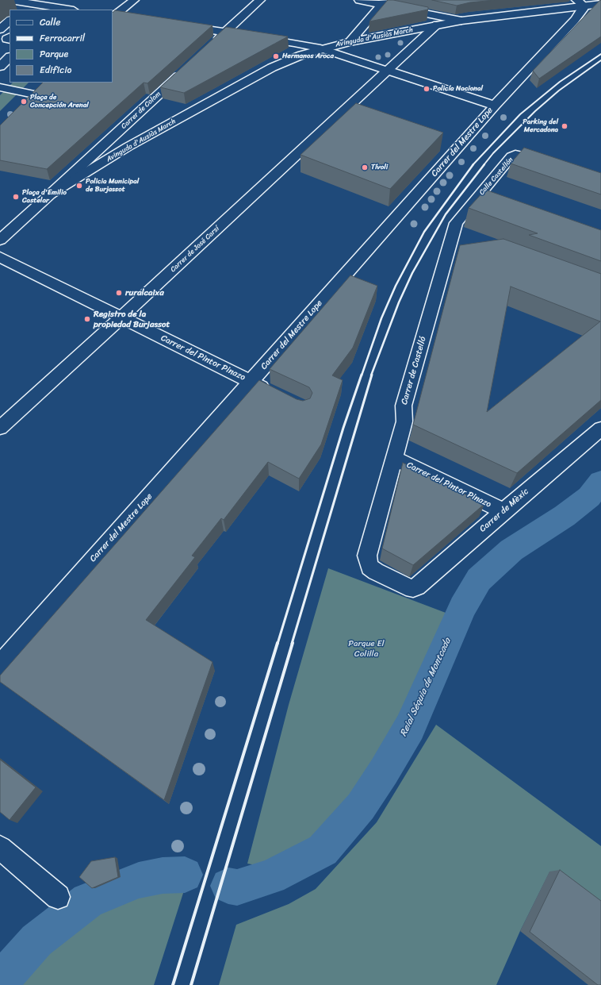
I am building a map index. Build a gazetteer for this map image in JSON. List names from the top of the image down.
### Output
{
  "streets": {
    "street": [
      "Avinguda d'Ausiàs March",
      "Carrer de Colom",
      "Carrer del Mestre Lope",
      "Calle Castellón",
      "Carrer de José Carsí",
      "Carrer del Pintor Pinazo",
      "Carrer de Castelló",
      "Carrer de Mèxic"
    ]
  },
  "crossings": [
    ["Avinguda d'Ausiàs March", "Carrer de Colom"],
    ["Avinguda d'Ausiàs March", "Carrer del Mestre Lope"],
    ["Avinguda d'Ausiàs March", "Carrer de José Carsí"],
    ["Carrer del Mestre Lope", "Carrer del Pintor Pinazo"],
    ["Calle Castellón", "Carrer de Castelló"],
    ["Carrer de José Carsí", "Carrer del Pintor Pinazo"],
    ["Carrer del Pintor Pinazo", "Carrer de Castelló"],
    ["Carrer del Pintor Pinazo", "Carrer de Mèxic"],
    ["Carrer de Castelló", "Carrer de Mèxic"]
  ],
  "water": ["Reial Séquia de Montcada"],
  "parks": ["Parque El Colilla"],
  "places": [
    "Hermanos Aroca",
    "Policía Nacional",
    "Plaça de Concepción Arenal",
    "Parking del Mercadona",
    "Tívoli",
    "Policia Municipal de Burjassot",
    "Plaça d'Emilio Castelar",
    "ruralcaixa",
    "Registro de la propiedad Burjassot"
  ],
  "legend": [
    "Calle",
    "Ferrocarril",
    "Parque",
    "Edificio"
  ]
}
